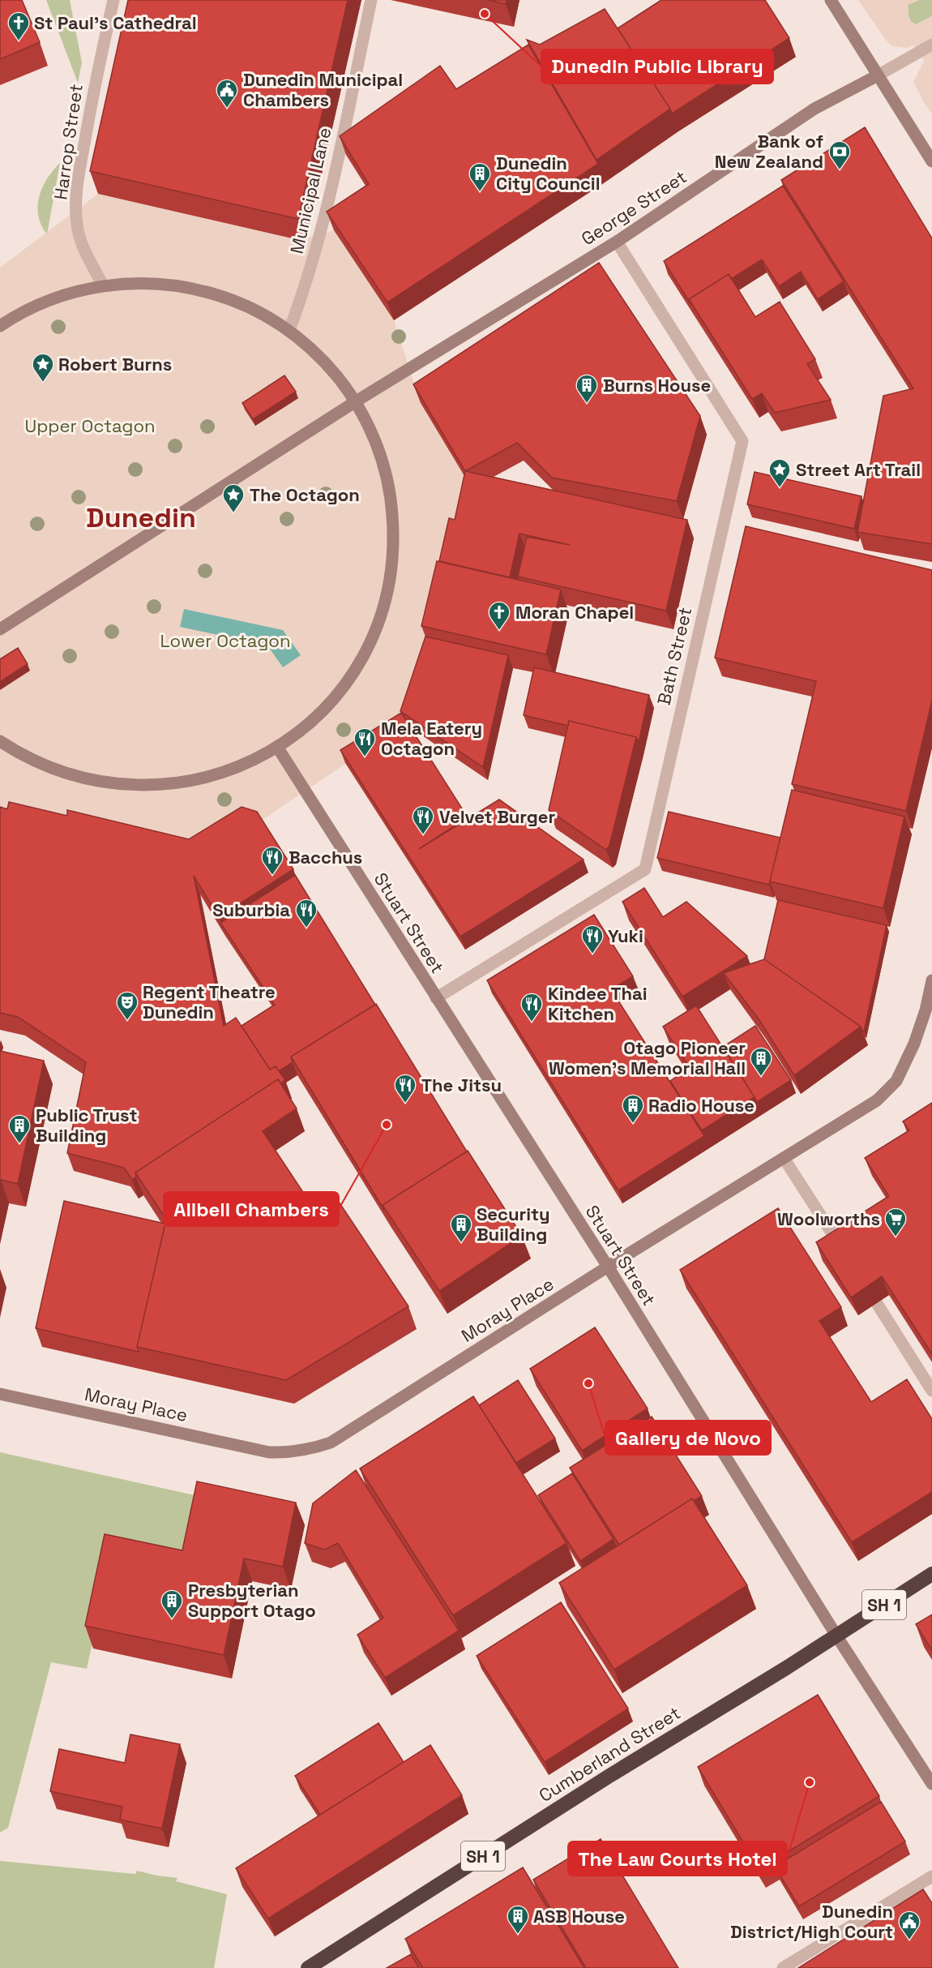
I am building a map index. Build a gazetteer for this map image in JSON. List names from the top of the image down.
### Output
{
  "streets": {
    "highway": ["SH 1", "Cumberland Street"],
    "main road": ["George Street", "Stuart Street", "Moray Place"],
    "street": ["Harrop Street", "Municipal Lane", "Bath Street"]
  },
  "crossings": [
    ["George Street", "Bath Street"],
    ["Bath Street", "Stuart Street"],
    ["Stuart Street", "Moray Place"],
    ["Stuart Street", "Cumberland Street"]
  ],
  "districts": ["Dunedin"],
  "parks": ["Upper Octagon", "Lower Octagon"],
  "places": {
    "other": [
      "Dunedin Public Library",
      "Allbell Chambers",
      "Gallery de Novo",
      "The Law Courts Hotel"
    ],
    "church": ["St Paul's Cathedral", "Moran Chapel"],
    "public building": ["Dunedin Municipal Chambers", "Dunedin District/High Court"],
    "bank": ["Bank of New Zealand"],
    "building": [
      "Dunedin City Council",
      "Burns House",
      "Otago Pioneer Women's Memorial Hall",
      "Radio House",
      "Public Trust Building",
      "Security Building",
      "Presbyterian Support Otago",
      "ASB House"
    ],
    "place": ["Robert Burns", "Street Art Trail", "The Octagon"],
    "restaurant": [
      "Mela Eatery Octagon",
      "Velvet Burger",
      "Bacchus",
      "Suburbia",
      "Yuki",
      "Kindee Thai Kitchen",
      "The Jitsu"
    ],
    "theatre": ["Regent Theatre Dunedin"],
    "supermarket": ["Woolworths"]
  }
}
